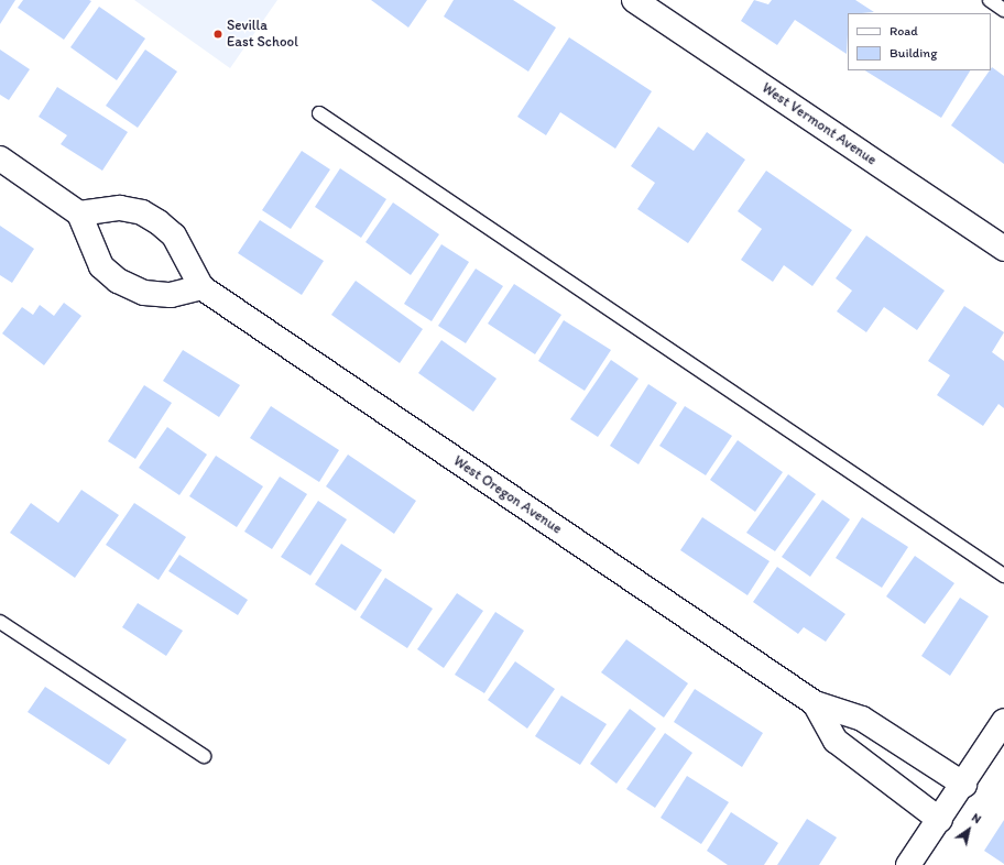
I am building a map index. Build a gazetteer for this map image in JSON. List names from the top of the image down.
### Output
{
  "streets": {
    "street": ["West Vermont Avenue", "West Oregon Avenue"]
  },
  "places": ["Sevilla East School"],
  "legend": ["Road", "Building"],
  "north": "top right"
}
